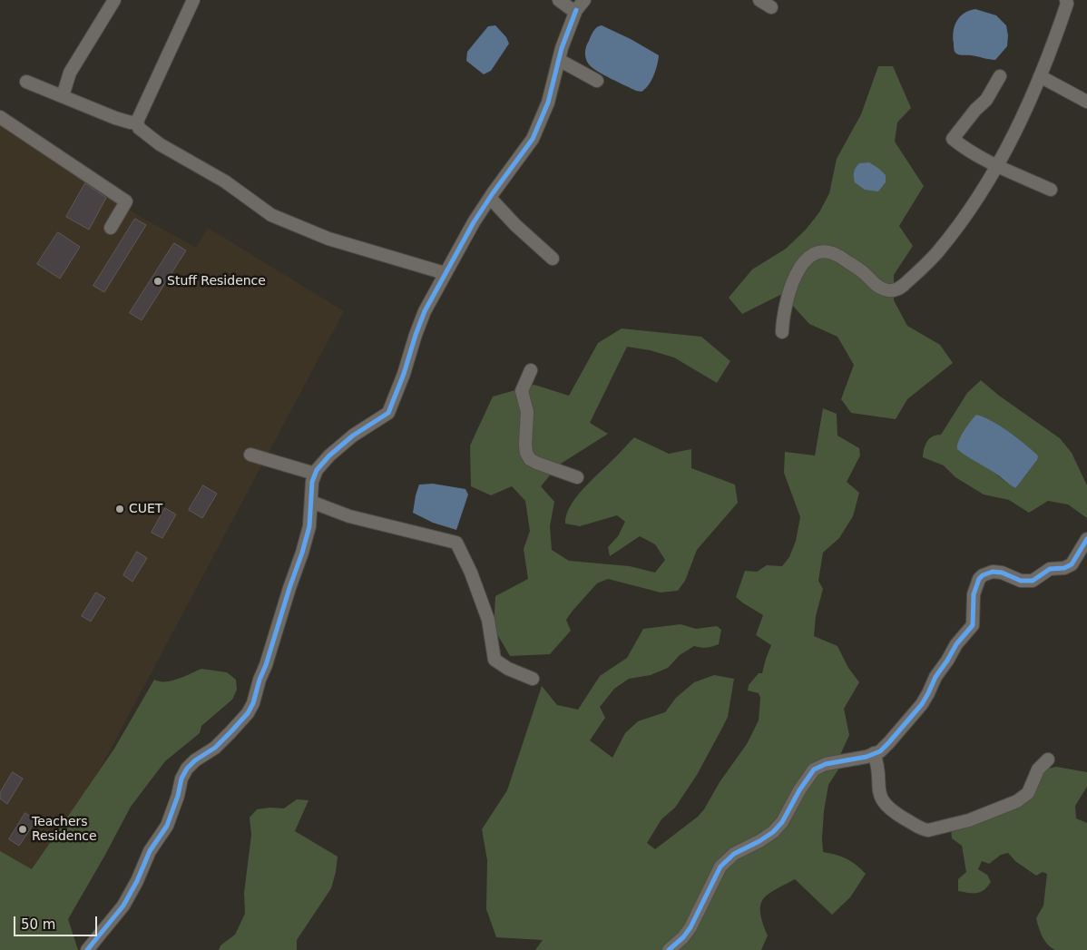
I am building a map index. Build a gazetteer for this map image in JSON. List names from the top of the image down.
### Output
{
  "places": ["Stuff Residence", "CUET", "Teachers Residence"],
  "scale_bar": "50 m"
}
